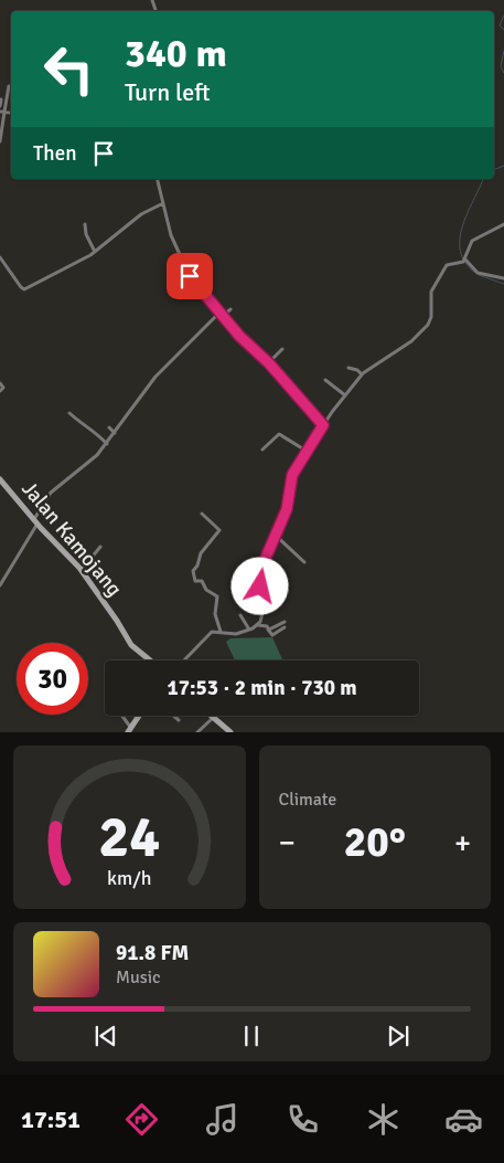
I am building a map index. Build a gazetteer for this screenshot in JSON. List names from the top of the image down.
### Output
{
  "streets": {
    "main road": ["Jalan Kamojang"]
  },
  "page": {
    "turn": ["340 m", "Turn left"],
    "then": "Then",
    "limit": "30",
    "trip": "17:53 · 2 min · 730 m",
    "tile": "Climate",
    "heat": ["−", "20°", "+"],
    "song": ["91.8 FM", "Music"],
    "tabs": "17:51",
    "gauge": ["24", "km/h"]
  }
}
